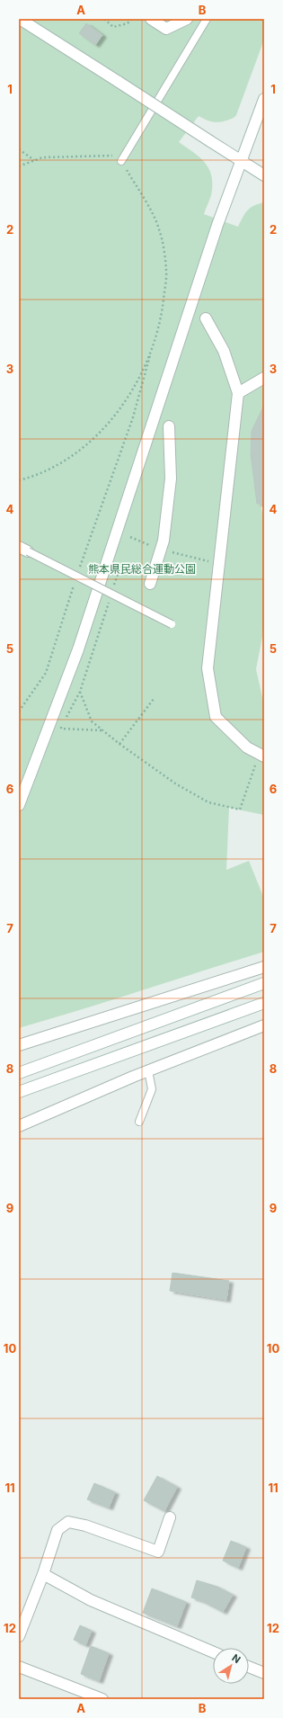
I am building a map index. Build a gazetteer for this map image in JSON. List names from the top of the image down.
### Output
{
  "parks": ["熊本県民総合運動公園"],
  "north": "top right",
  "grid": {
    "columns": ["A", "B"],
    "rows": [
      "1",
      "2",
      "3",
      "4",
      "5",
      "6",
      "7",
      "8",
      "9",
      "10",
      "11",
      "12"
    ]
  }
}
